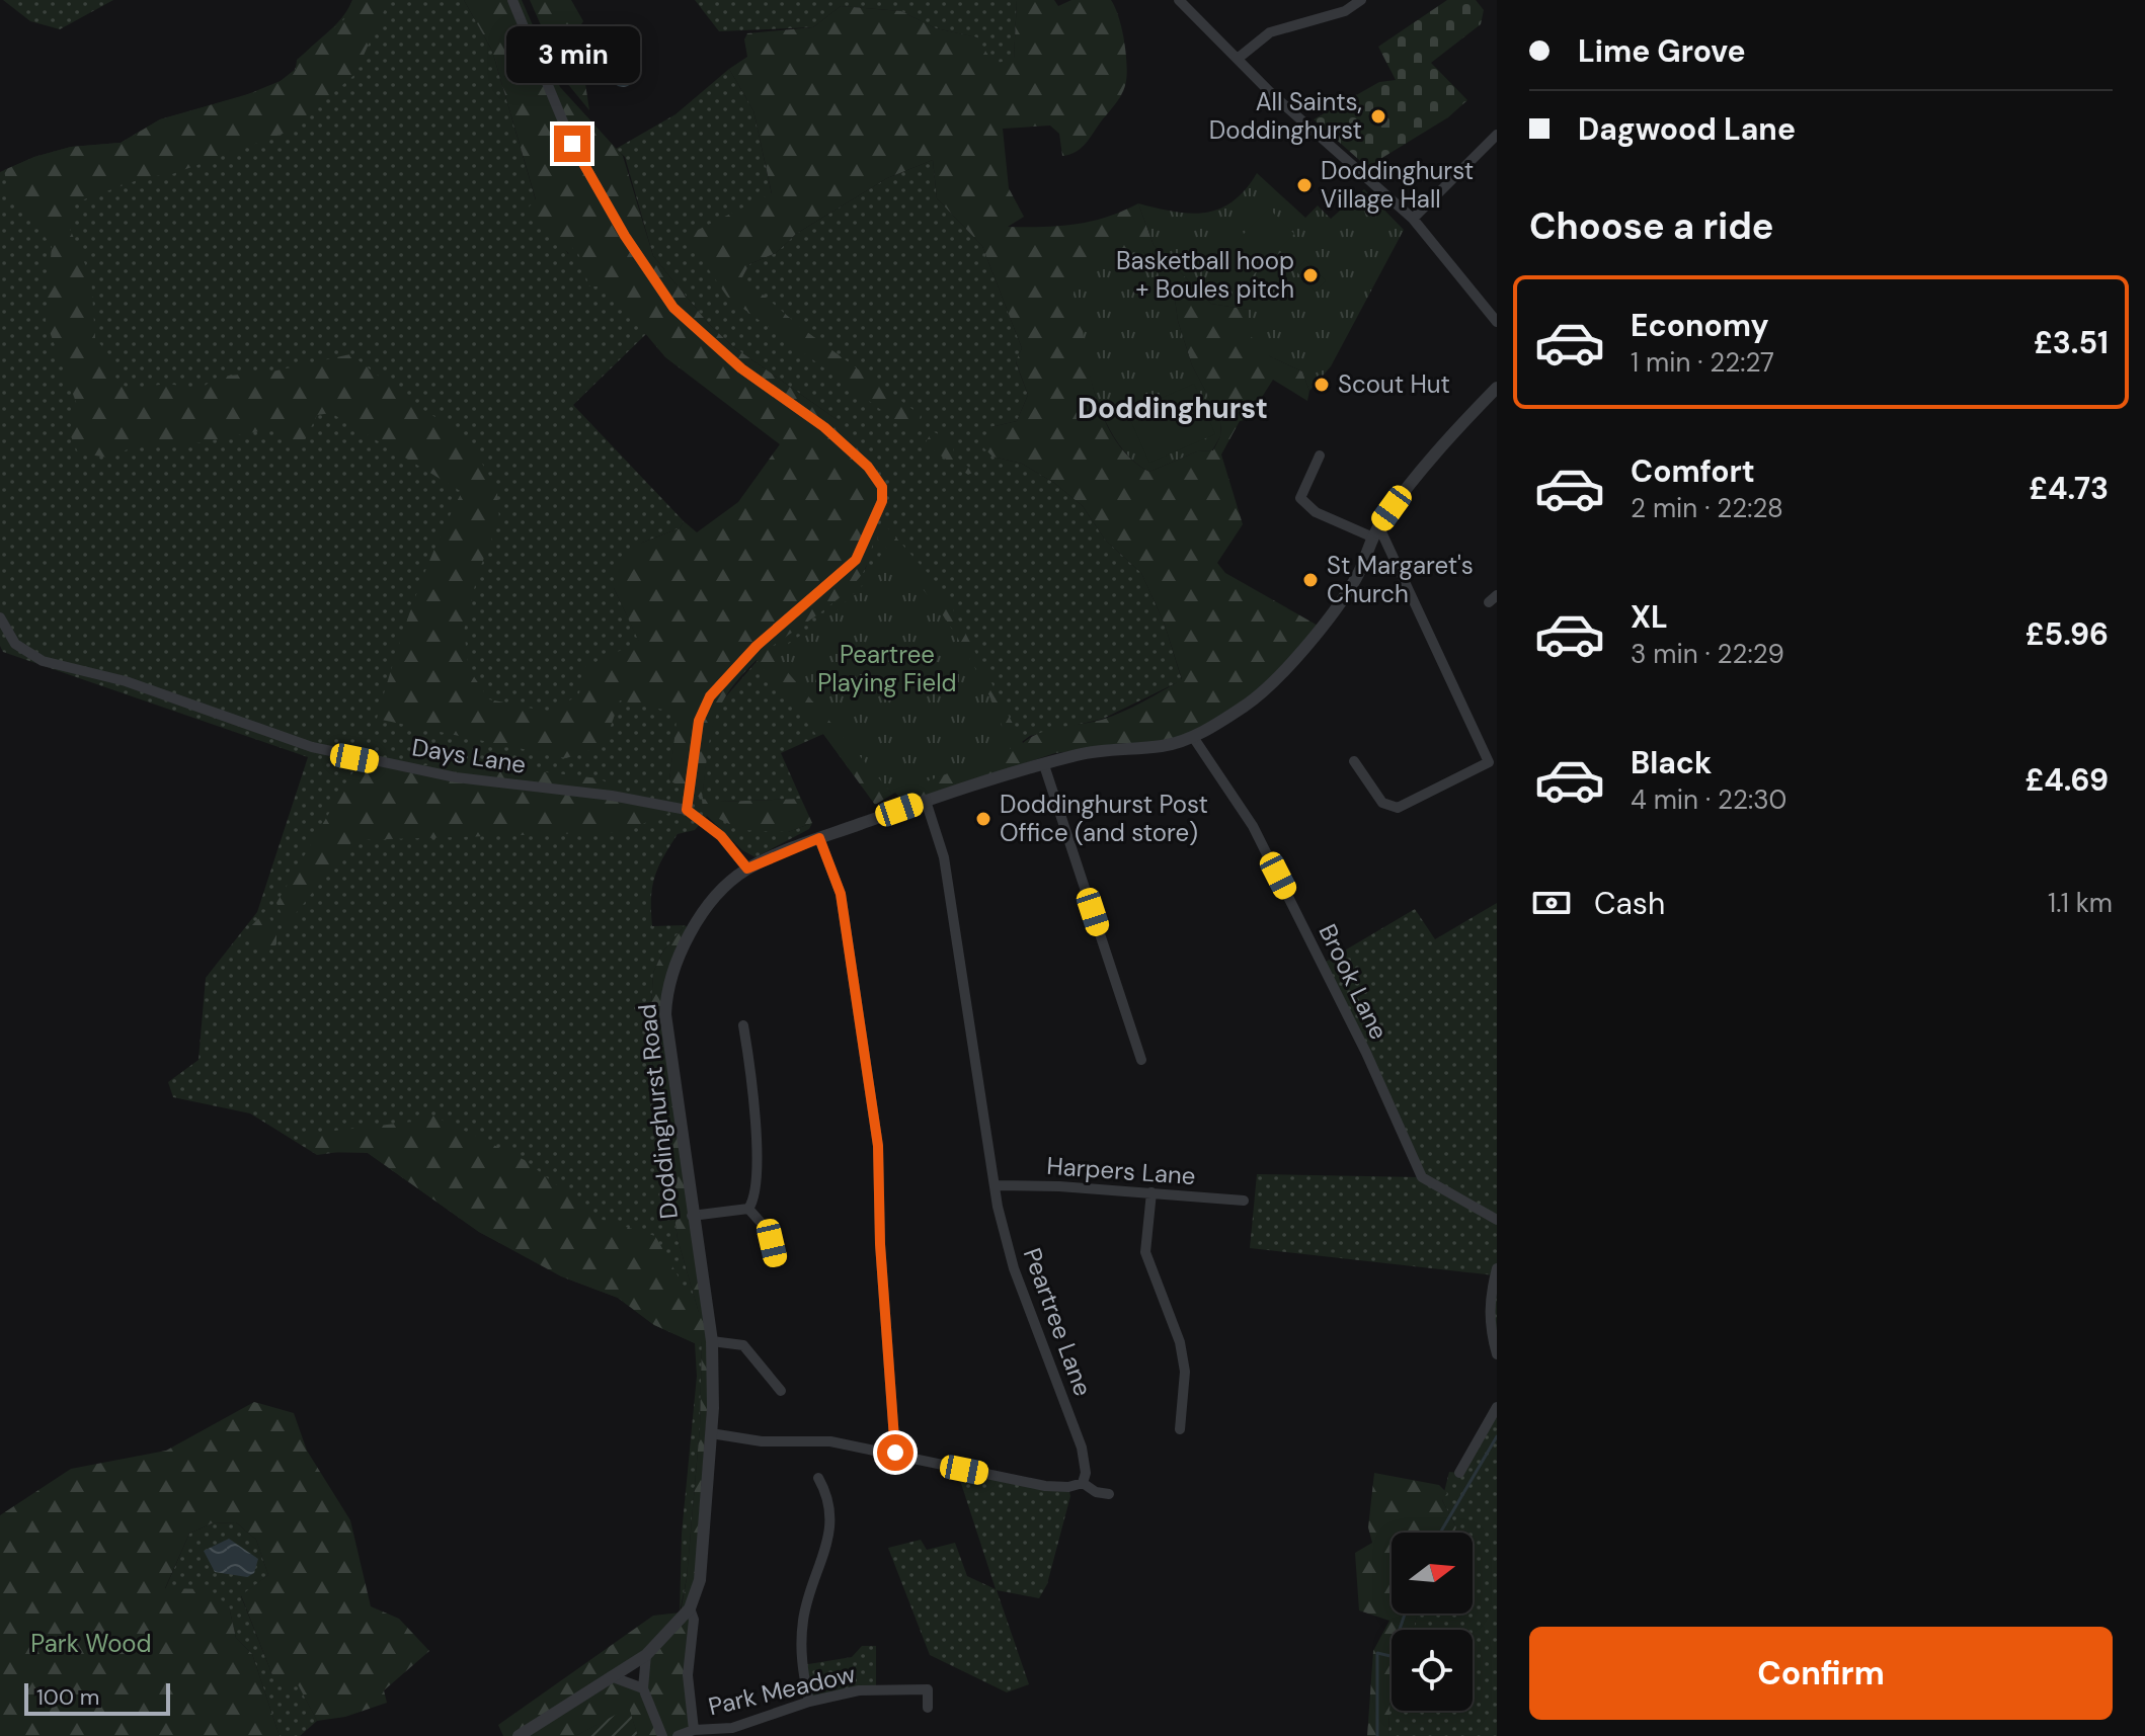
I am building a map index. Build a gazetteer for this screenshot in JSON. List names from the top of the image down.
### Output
{
  "streets": {
    "street": [
      "Days Lane",
      "Brook Lane",
      "Doddinghurst Road",
      "Harpers Lane",
      "Peartree Lane",
      "Park Meadow"
    ]
  },
  "crossings": [
    ["Days Lane", "Doddinghurst Road"],
    ["Brook Lane", "Doddinghurst Road"],
    ["Doddinghurst Road", "Peartree Lane"],
    ["Harpers Lane", "Peartree Lane"]
  ],
  "districts": ["Doddinghurst"],
  "parks": ["Peartree Playing Field", "Park Wood"],
  "places": [
    "All Saints, Doddinghurst",
    "Doddinghurst Village Hall",
    "Basketball hoop + Boules pitch",
    "Scout Hut",
    "St Margaret's Church",
    "Doddinghurst Post Office (and store)"
  ],
  "scale_bar": "100 m",
  "north": "right",
  "page": {
    "banner": ["Lime Grove", "Dagwood Lane"],
    "bubble": "3 min",
    "heading": "Choose a ride",
    "list": [
      {
        "name": "Economy",
        "note": "1 min · 22:27",
        "value": "£3.51"
      },
      {
        "name": "Comfort",
        "note": "2 min · 22:28",
        "value": "£4.73"
      },
      {
        "name": "XL",
        "note": "3 min · 22:29",
        "value": "£5.96"
      },
      {
        "name": "Black",
        "note": "4 min · 22:30",
        "value": "£4.69"
      }
    ],
    "pay": ["Cash", "1.1 km"],
    "buttons": "Confirm",
    "scale": "100 m"
  }
}
